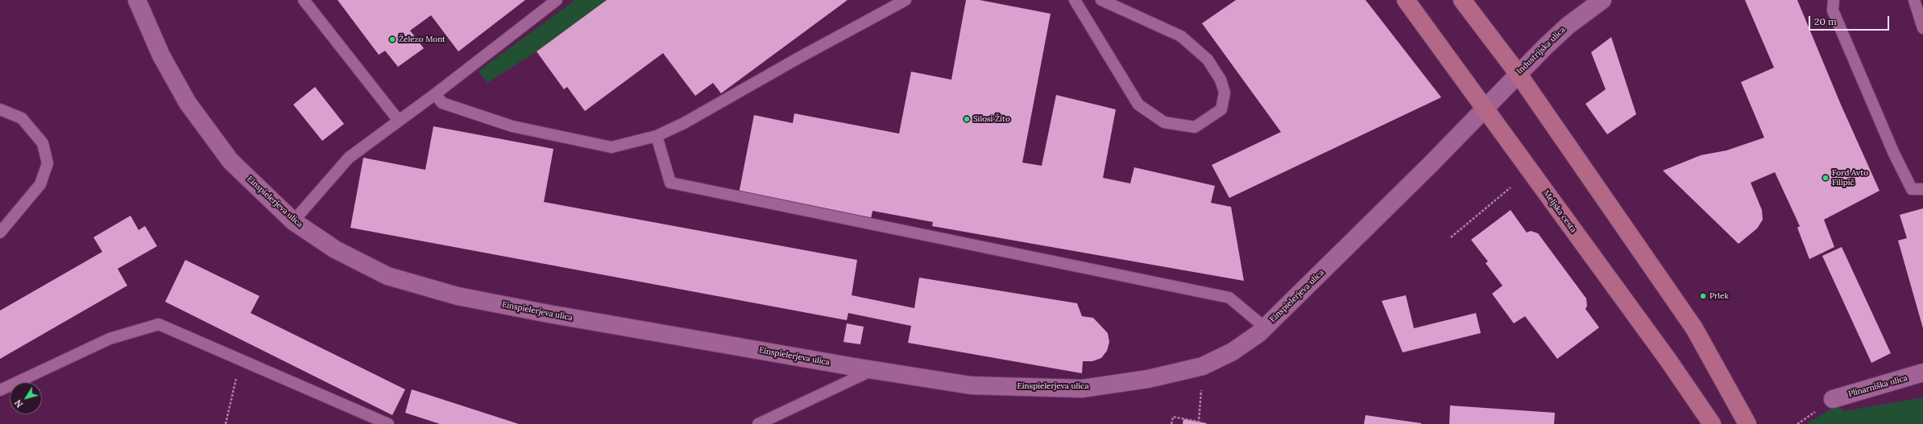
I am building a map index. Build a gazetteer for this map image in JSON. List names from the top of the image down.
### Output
{
  "streets": {
    "main road": ["Meljska cesta"],
    "street": ["Industrijska ulica", "Einspielerjeva ulica", "Plinarniška ulica"]
  },
  "crossings": [
    ["Industrijska ulica", "Einspielerjeva ulica"],
    ["Industrijska ulica", "Meljska cesta"],
    ["Einspielerjeva ulica", "Meljska cesta"]
  ],
  "places": [
    "Železo Mont",
    "Silosi Žito",
    "Ford Avto Filipič",
    "Prlek"
  ],
  "scale_bar": "20 m",
  "north": "bottom left"
}
